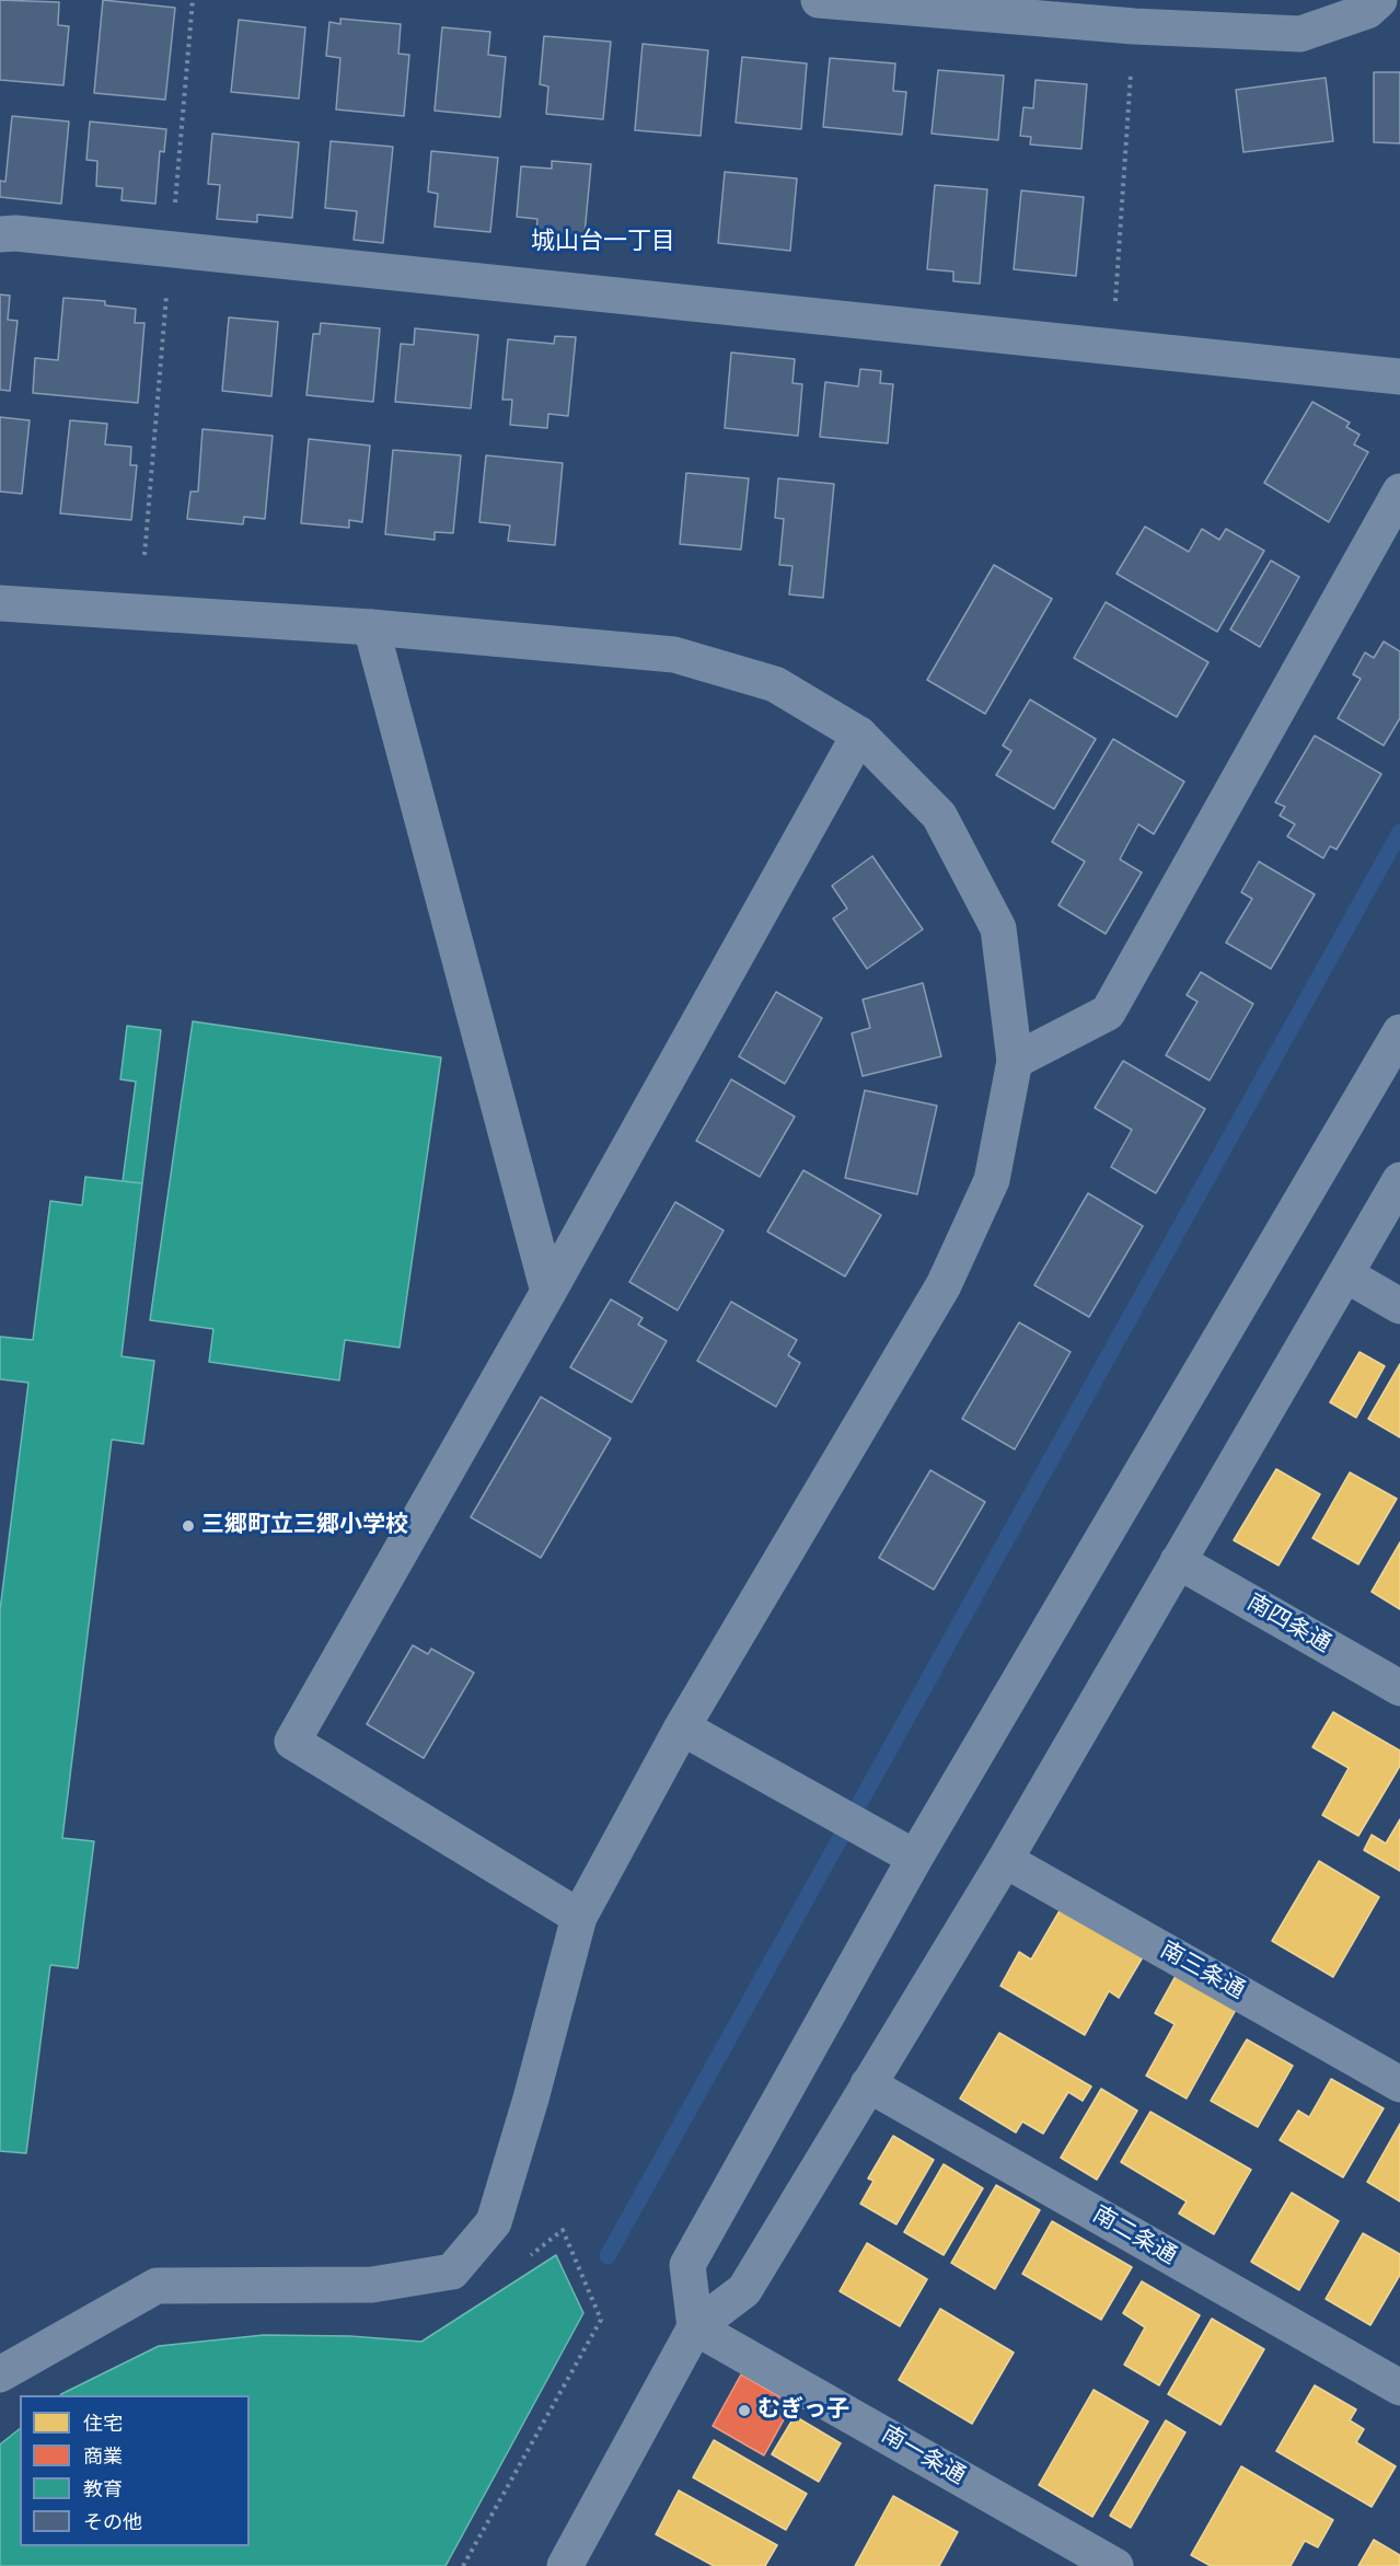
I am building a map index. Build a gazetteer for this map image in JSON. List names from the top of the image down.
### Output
{
  "streets": {
    "street": [
      "南四条通",
      "南三条通",
      "南二条通",
      "南一条通"
    ]
  },
  "districts": ["城山台一丁目"],
  "places": ["三郷町立三郷小学校", "むぎっ子"],
  "legend": [
    "住宅",
    "商業",
    "教育",
    "その他"
  ]
}
